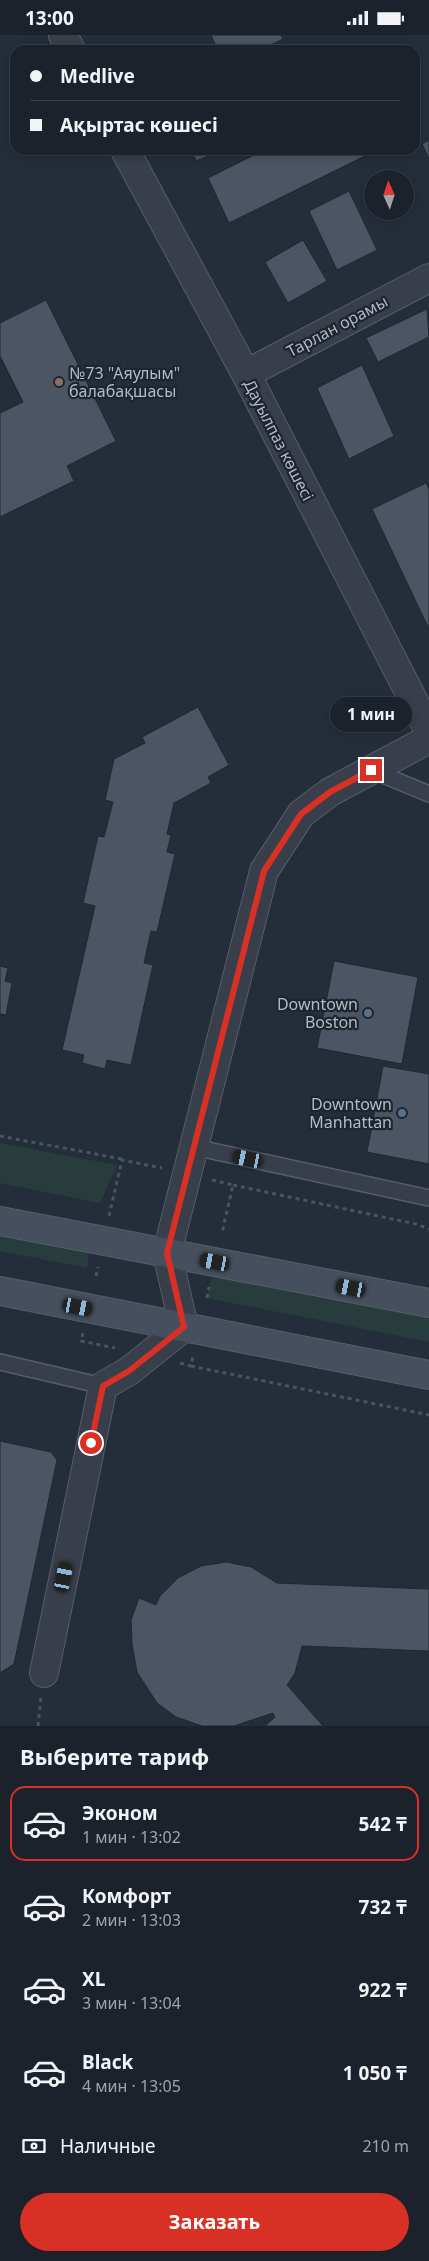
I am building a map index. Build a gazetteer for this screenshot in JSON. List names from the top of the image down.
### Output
{
  "streets": {
    "street": ["Тарлан орамы", "Дауылпаз көшесі"]
  },
  "crossings": [
    ["Тарлан орамы", "Дауылпаз көшесі"]
  ],
  "places": ["№73 \"Аяулым\" балабақшасы", "Downtown Boston", "Downtown Manhattan"],
  "north": "top",
  "page": {
    "status": "13:00",
    "banner": ["Medlive", "Ақыртас көшесі"],
    "bubble": "1 мин",
    "heading": "Выберите тариф",
    "list": [
      {
        "name": "Эконом",
        "note": "1 мин · 13:02",
        "value": "542 ₸"
      },
      {
        "name": "Комфорт",
        "note": "2 мин · 13:03",
        "value": "732 ₸"
      },
      {
        "name": "XL",
        "note": "3 мин · 13:04",
        "value": "922 ₸"
      },
      {
        "name": "Black",
        "note": "4 мин · 13:05",
        "value": "1 050 ₸"
      }
    ],
    "pay": ["Наличные", "210 m"],
    "buttons": "Заказать"
  }
}
